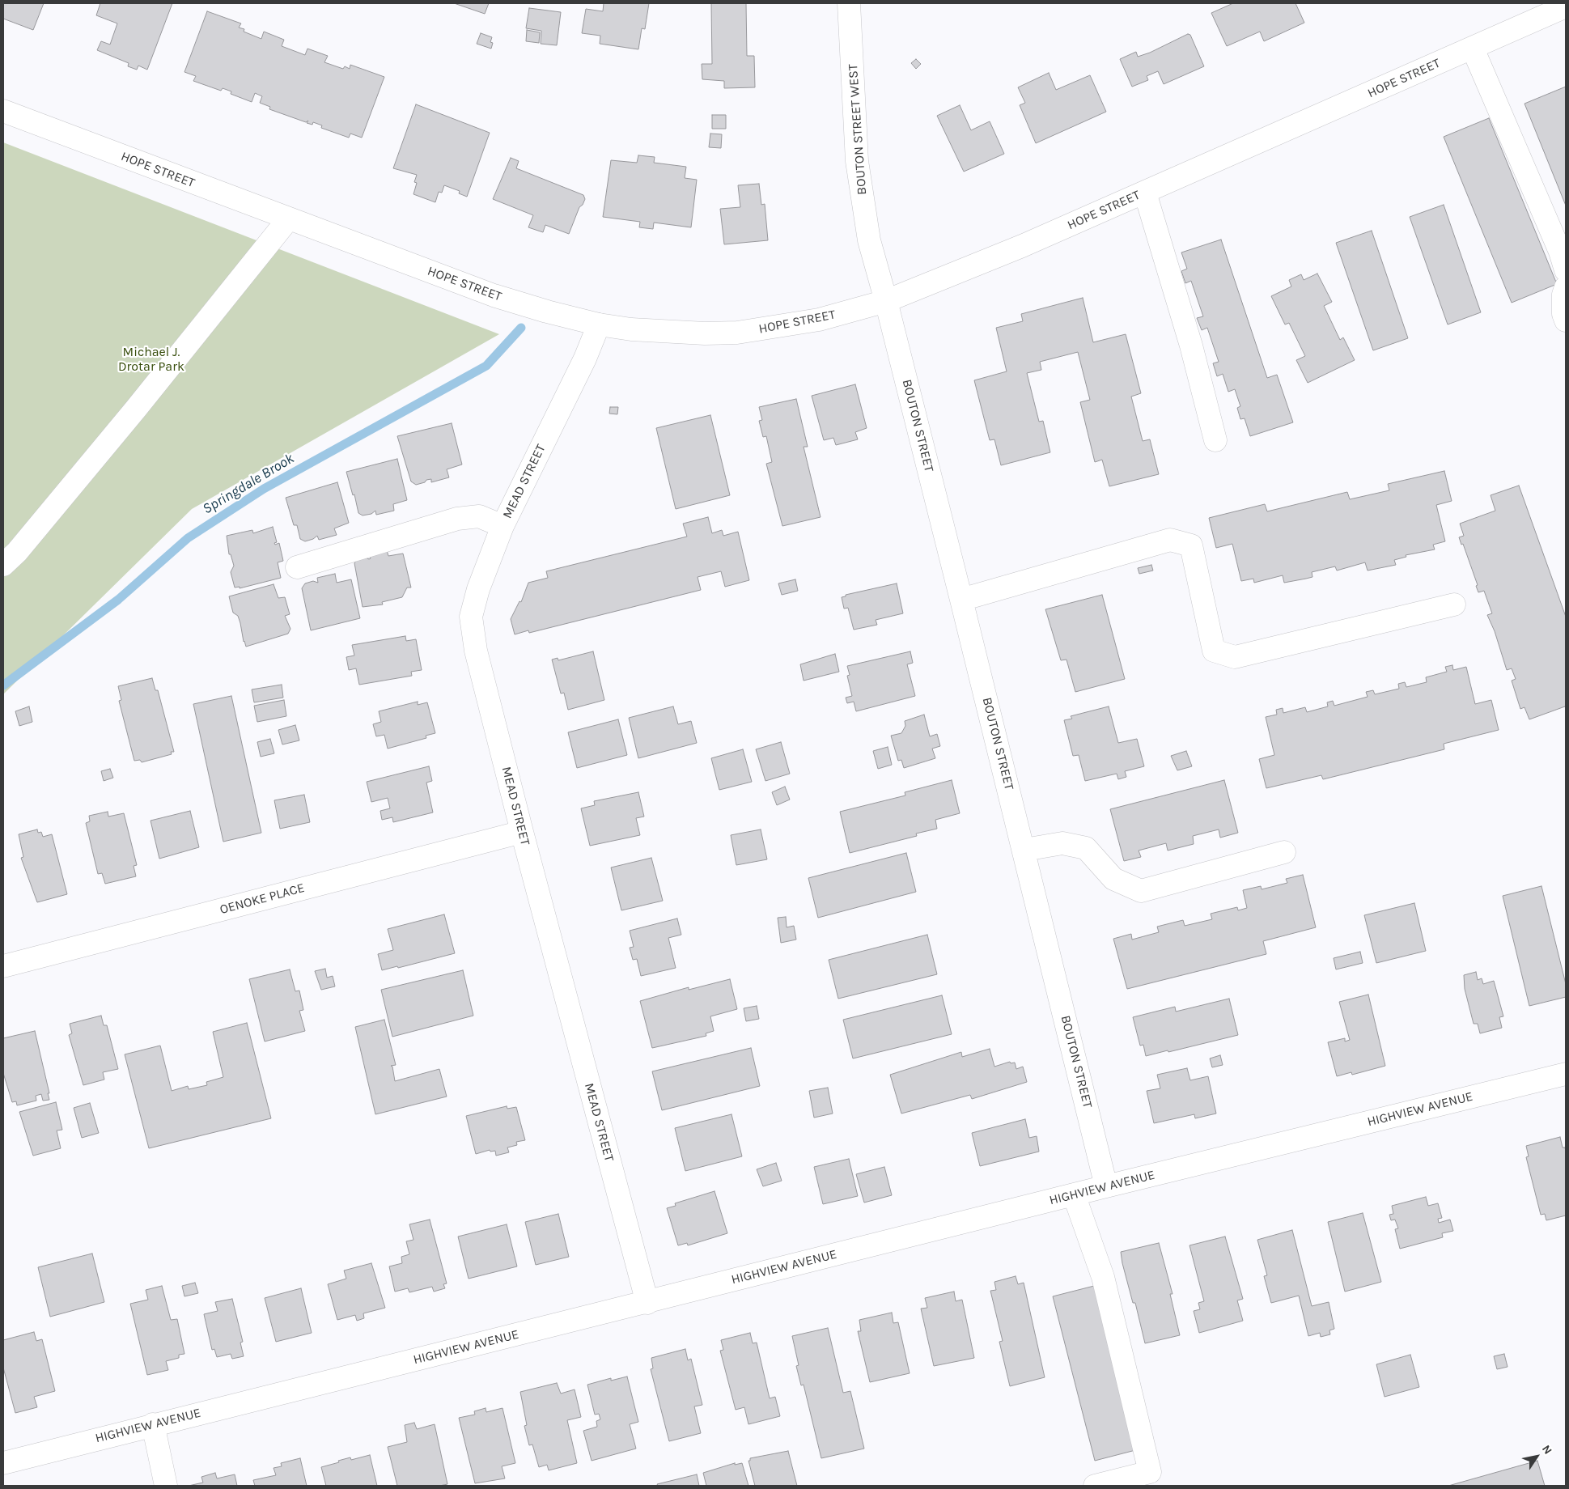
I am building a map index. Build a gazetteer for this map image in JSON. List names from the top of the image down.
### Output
{
  "streets": {
    "street": [
      "HOPE STREET",
      "BOUTON STREET WEST",
      "BOUTON STREET",
      "MEAD STREET",
      "OENOKE PLACE",
      "HIGHVIEW AVENUE"
    ]
  },
  "crossings": [
    ["HOPE STREET", "BOUTON STREET WEST"],
    ["HOPE STREET", "BOUTON STREET"],
    ["HOPE STREET", "MEAD STREET"],
    ["BOUTON STREET WEST", "BOUTON STREET"],
    ["BOUTON STREET", "HIGHVIEW AVENUE"],
    ["MEAD STREET", "OENOKE PLACE"],
    ["MEAD STREET", "HIGHVIEW AVENUE"]
  ],
  "water": ["Springdale Brook"],
  "parks": ["Michael J. Drotar Park"],
  "north": "top right"
}
